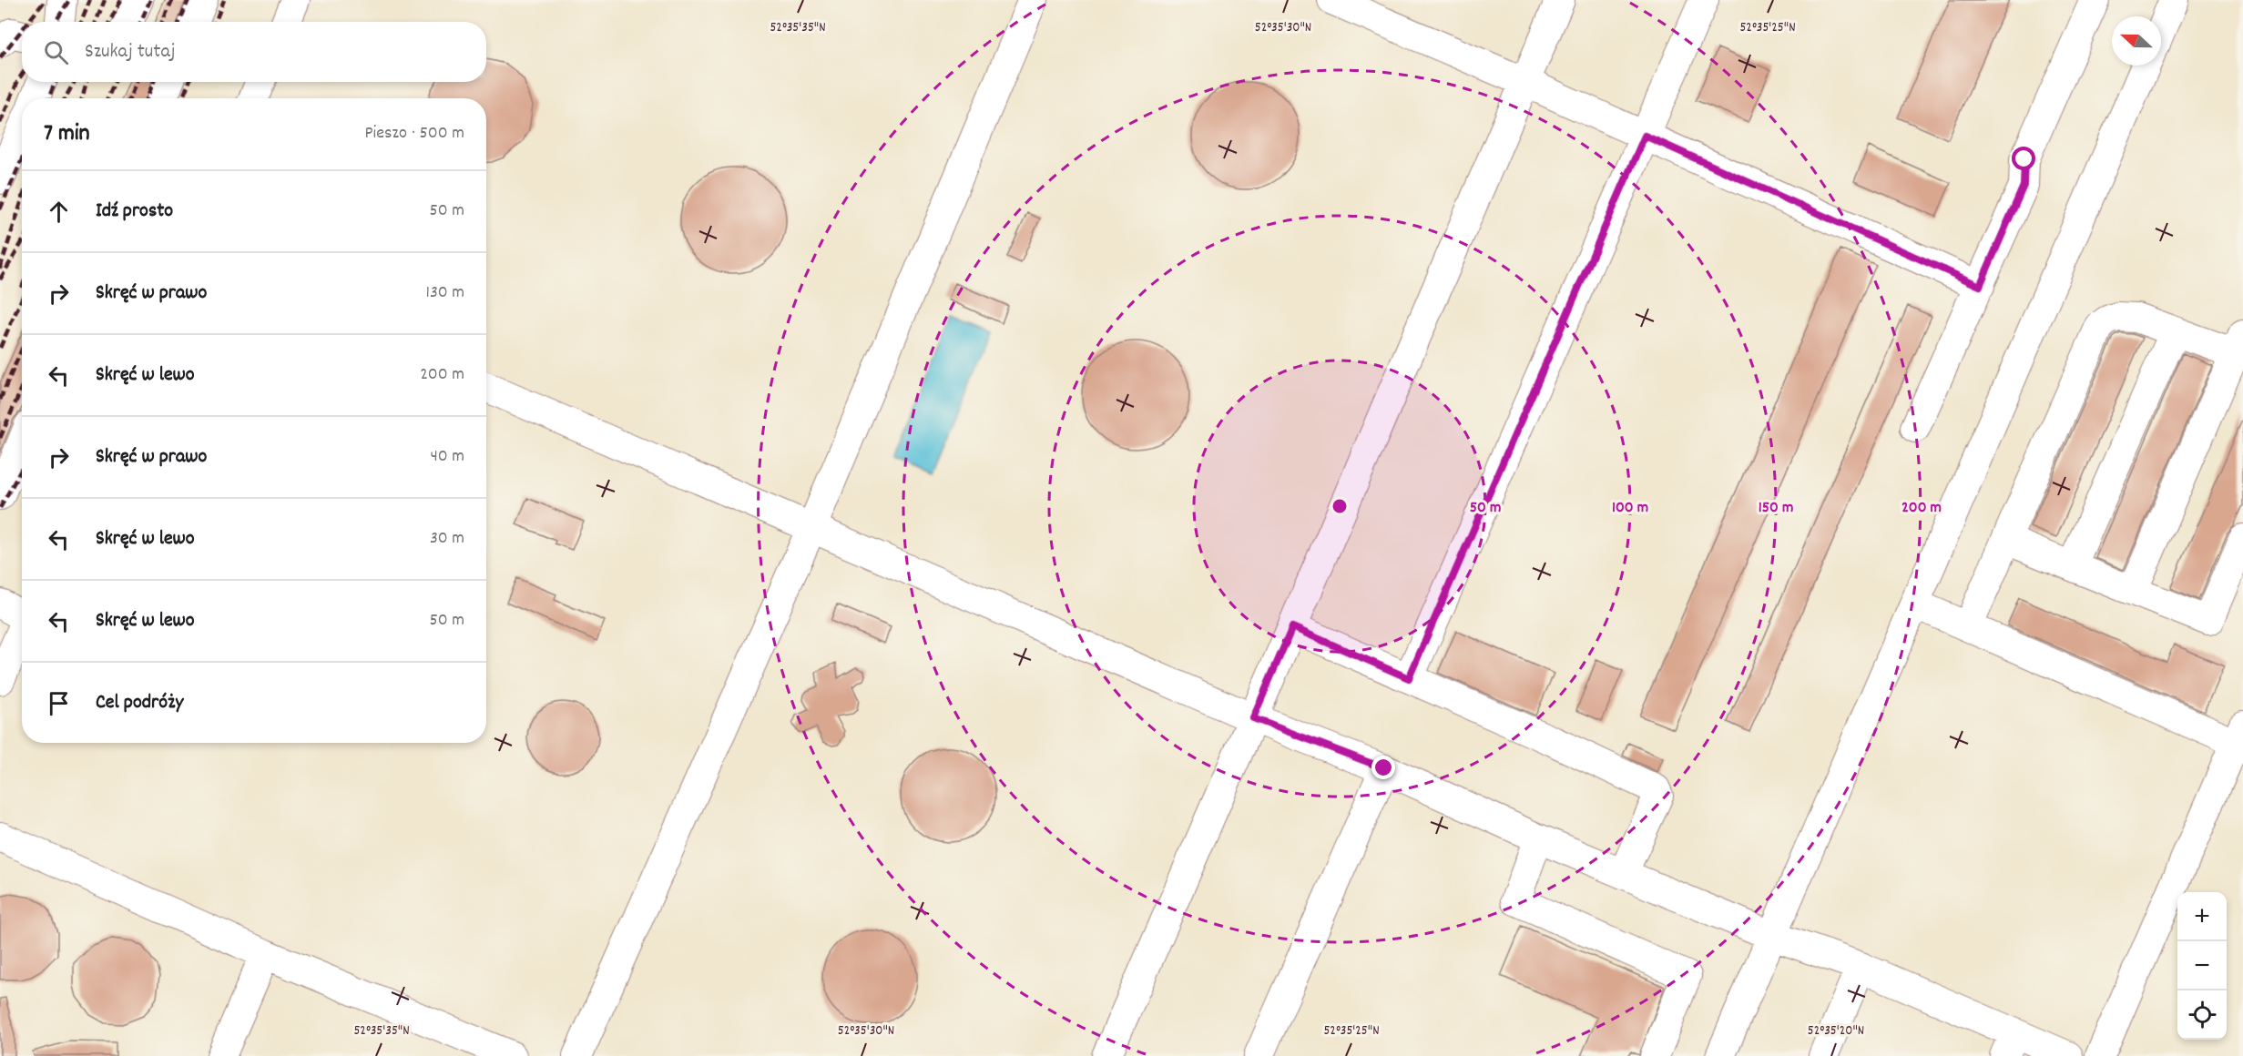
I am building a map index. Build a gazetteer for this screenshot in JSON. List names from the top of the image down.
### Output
{
  "north": "left",
  "page": {
    "search": "Szukaj tutaj",
    "heading": ["7 min", "Pieszo · 500 m"],
    "list": [
      ["Idź prosto", "50 m"],
      ["Skręć w prawo", "130 m"],
      ["Skręć w lewo", "200 m"],
      ["Skręć w prawo", "40 m"],
      ["Skręć w lewo", "30 m"],
      ["Skręć w lewo", "50 m"],
      "Cel podróży"
    ],
    "map_buttons": ["+", "−"]
  },
  "coordinates": [
    "52°35'35\"N",
    "52°35'30\"N",
    "52°35'25\"N",
    "52°35'20\"N"
  ],
  "rings": [
    "50 m",
    "100 m",
    "150 m",
    "200 m"
  ]
}
